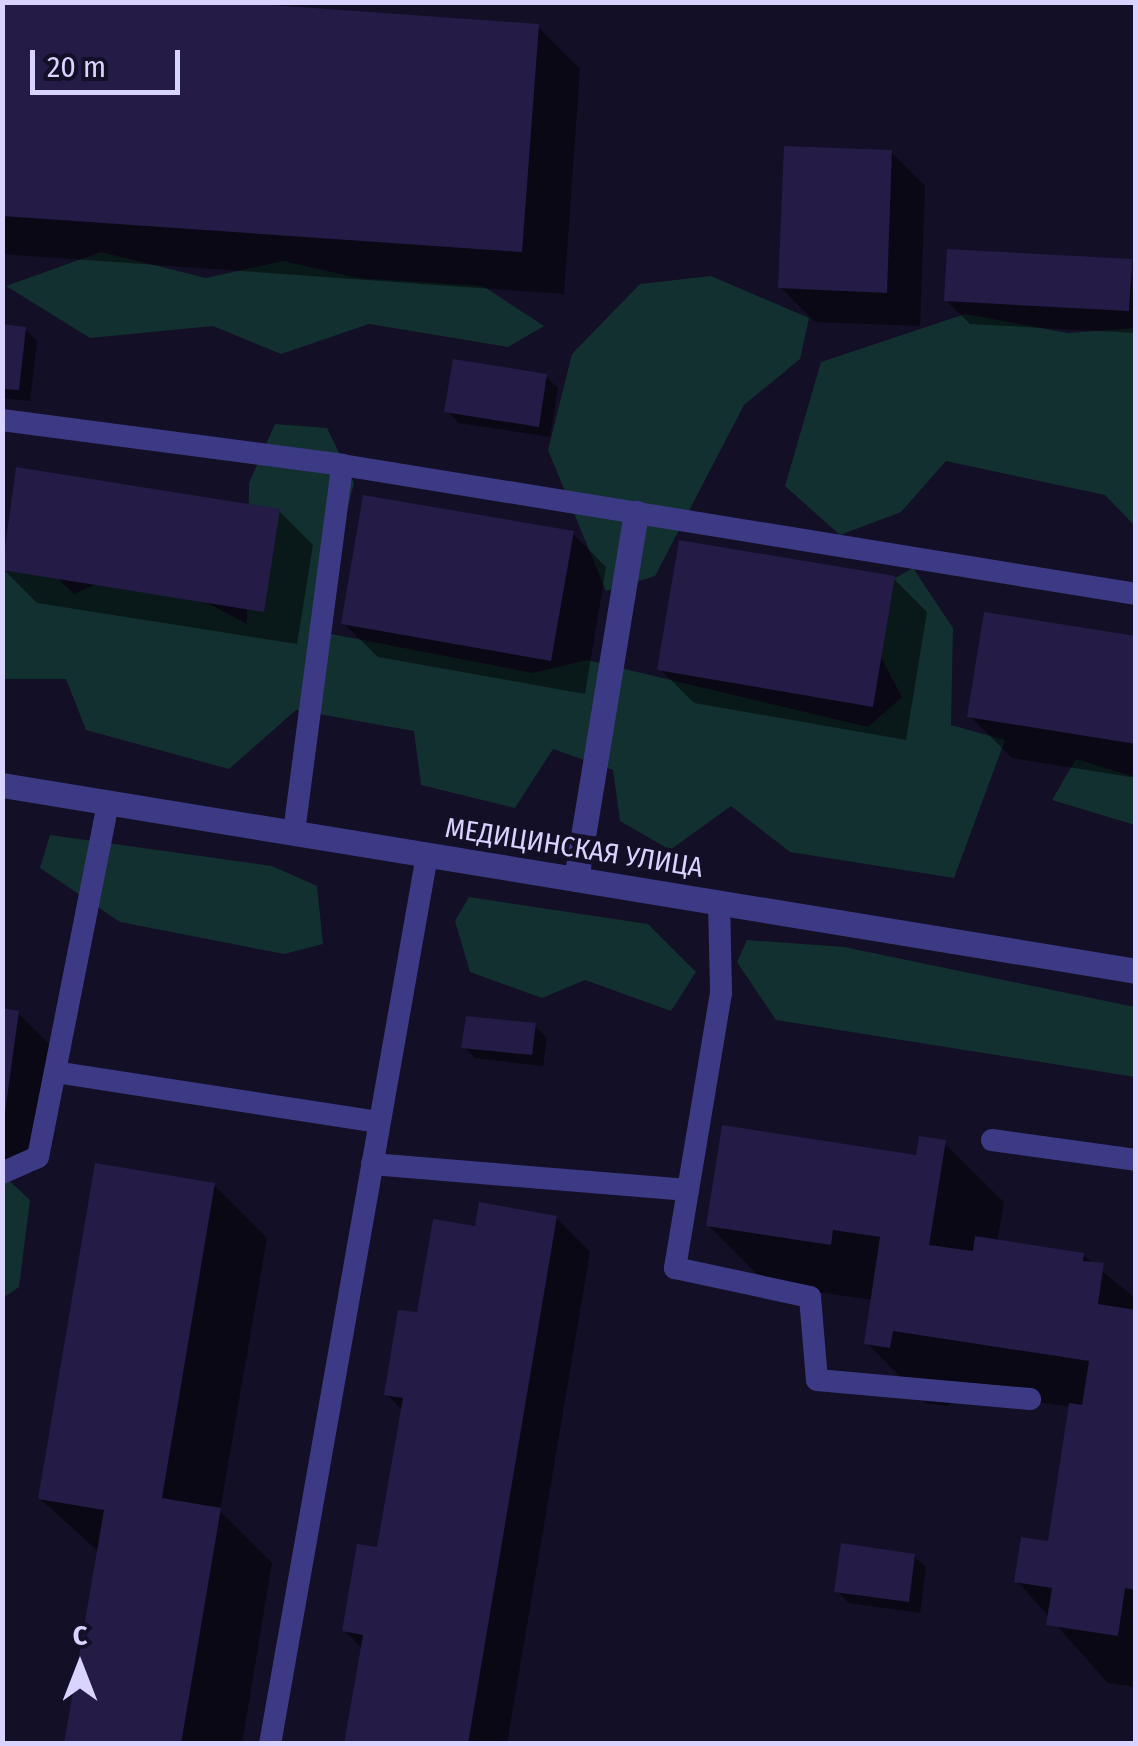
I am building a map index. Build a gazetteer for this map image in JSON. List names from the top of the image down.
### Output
{
  "streets": {
    "street": ["МЕДИЦИНСКАЯ УЛИЦА"]
  },
  "scale_bar": "20 m",
  "north": "top"
}
